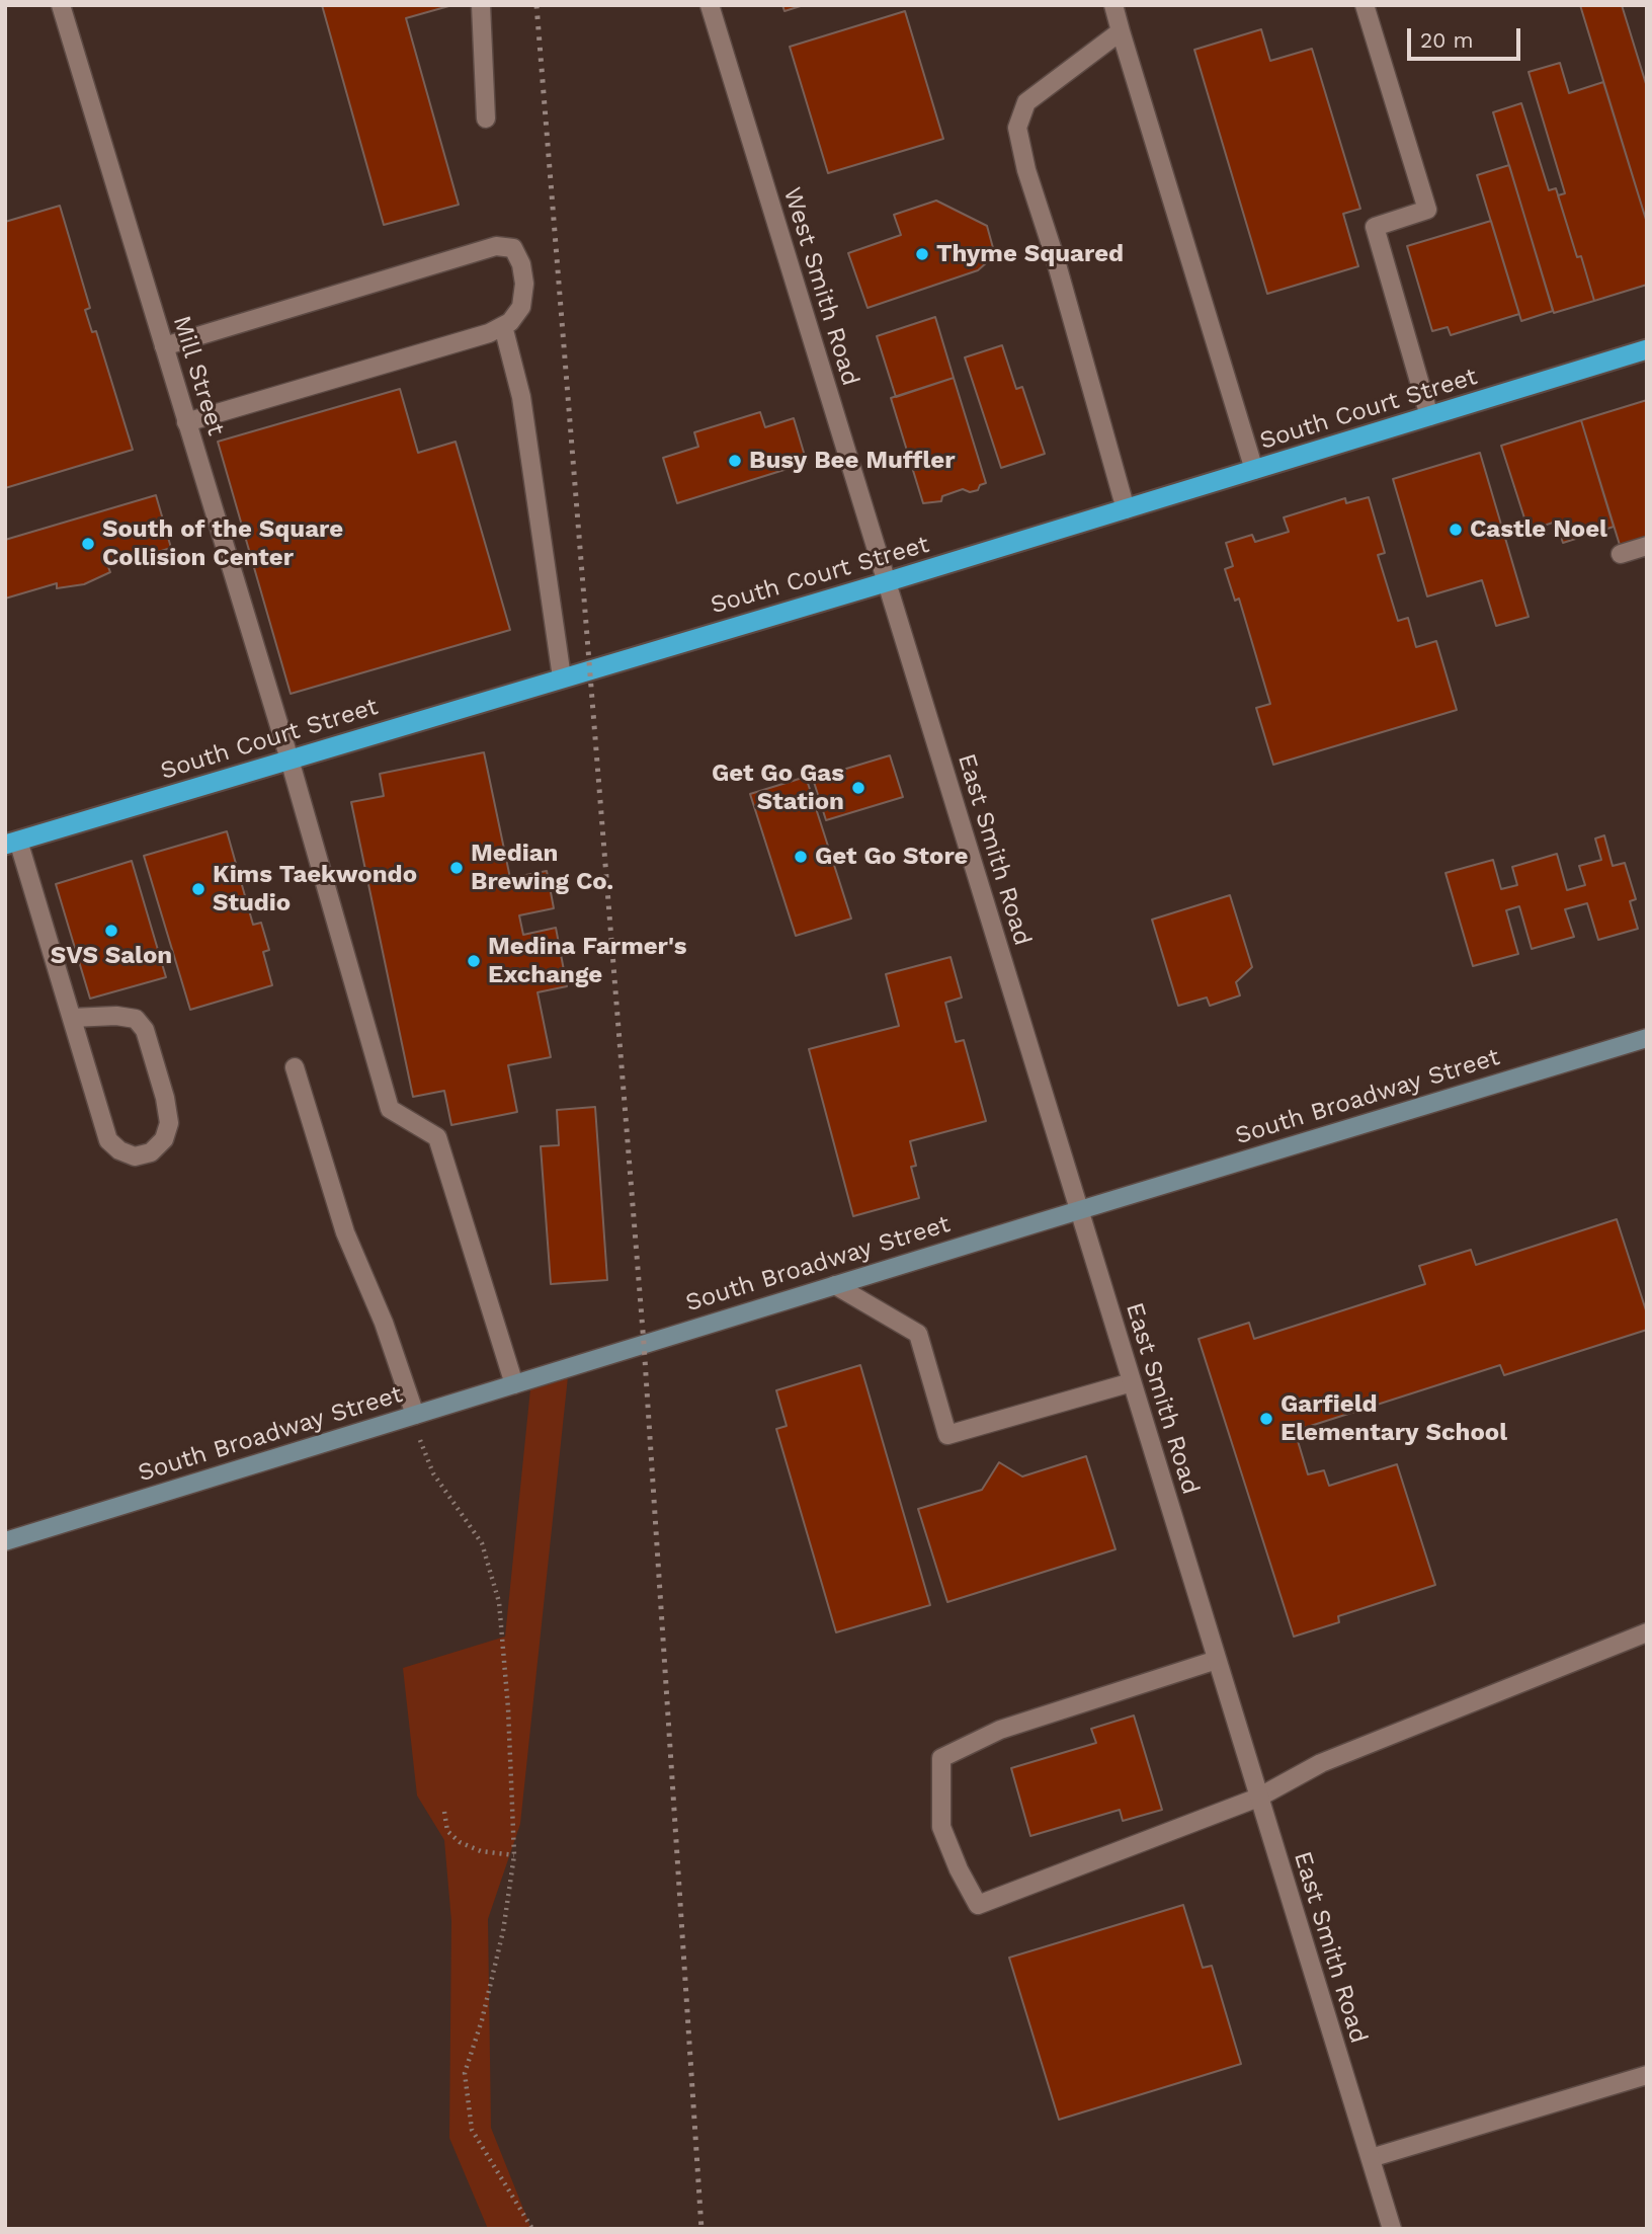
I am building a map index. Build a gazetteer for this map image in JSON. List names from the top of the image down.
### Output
{
  "streets": {
    "highway": ["South Court Street"],
    "main road": ["South Broadway Street"],
    "street": ["West Smith Road", "Mill Street", "East Smith Road"]
  },
  "crossings": [
    ["West Smith Road", "South Court Street"],
    ["West Smith Road", "East Smith Road"],
    ["Mill Street", "South Court Street"],
    ["Mill Street", "South Broadway Street"],
    ["South Court Street", "East Smith Road"],
    ["East Smith Road", "South Broadway Street"]
  ],
  "places": [
    "Thyme Squared",
    "Busy Bee Muffler",
    "Castle Noel",
    "South of the Square Collision Center",
    "Get Go Gas Station",
    "Get Go Store",
    "Median Brewing Co.",
    "Kims Taekwondo Studio",
    "SVS Salon",
    "Medina Farmer's Exchange",
    "Garfield Elementary School"
  ],
  "scale_bar": "20 m"
}
